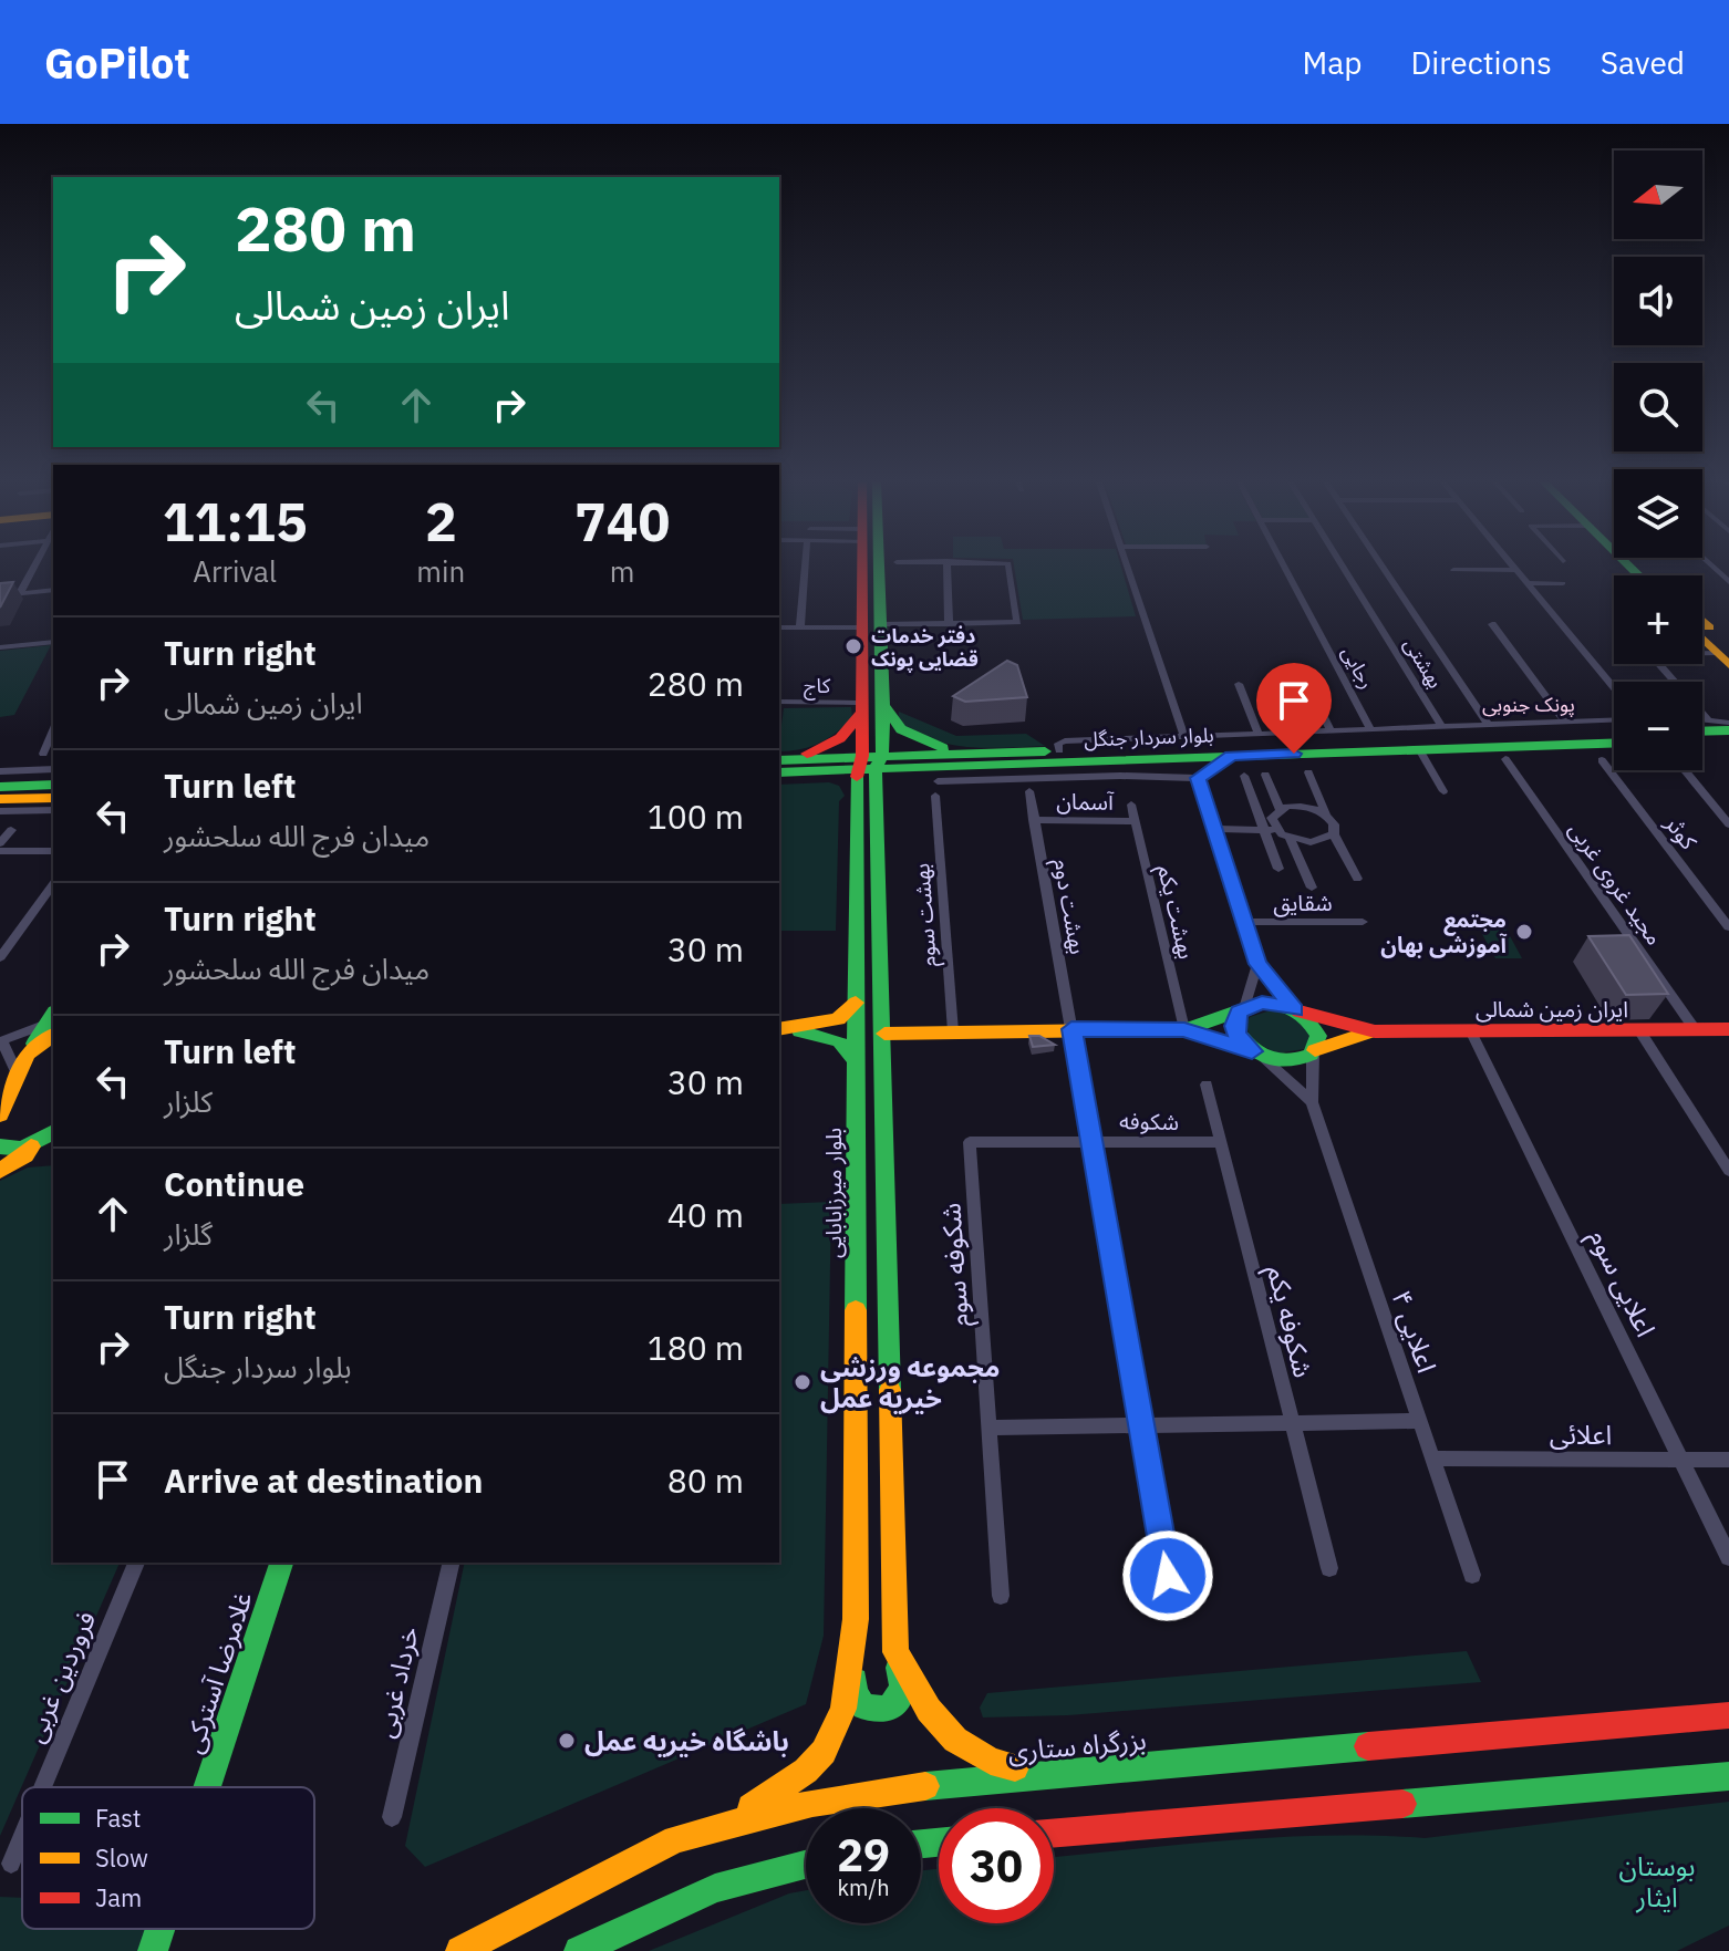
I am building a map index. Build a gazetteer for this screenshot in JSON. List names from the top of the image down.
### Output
{
  "streets": {
    "main road": [
      "بلوار سردار جنگل",
      "ایران زمین شمالی",
      "بلوار میرزابابایی",
      "غلامرضا آسترکی",
      "بزرگراه ستاری"
    ],
    "street": [
      "بهشتی",
      "رجایی",
      "کاج",
      "آسمان",
      "کوثر",
      "مجید غروی غربی",
      "شقایق",
      "بهشت دوم",
      "بهشت یکم",
      "بهشت سوم",
      "شکوفه",
      "شکوفه سوم",
      "اعلایی سوم",
      "شکوفه یکم",
      "اعلایی ۴",
      "اعلائی",
      "فروردین غربی",
      "خرداد غربی"
    ]
  },
  "crossings": [
    ["کاج", "بلوار میرزابابایی"],
    ["بلوار سردار جنگل", "بلوار میرزابابایی"],
    ["آسمان", "بهشت دوم"],
    ["آسمان", "بهشت یکم"],
    ["مجید غروی غربی", "ایران زمین شمالی"],
    ["بهشت دوم", "شکوفه"],
    ["ایران زمین شمالی", "اعلایی سوم"],
    ["ایران زمین شمالی", "اعلایی ۴"],
    ["شکوفه", "شکوفه سوم"],
    ["شکوفه", "شکوفه یکم"],
    ["بلوار میرزابابایی", "بزرگراه ستاری"],
    ["اعلایی سوم", "اعلائی"],
    ["اعلایی ۴", "اعلائی"]
  ],
  "districts": ["پونک جنوبی"],
  "parks": ["بوستان ایثار"],
  "places": [
    "دفتر خدمات قضایی پونک",
    "مجتمع آموزشی بهان",
    "مجموعه ورزشی خیریه عمل",
    "باشگاه خیریه عمل"
  ],
  "legend": ["Fast", "Slow", "Jam"],
  "north": "left",
  "page": {
    "header": "GoPilot",
    "nav": ["Map", "Directions", "Saved"],
    "map_buttons": ["+", "−"],
    "turn": ["280 m", "ایران زمین شمالی"],
    "eta": [
      "11:15",
      "Arrival",
      "2",
      "min",
      "740",
      "m"
    ],
    "list": [
      {
        "name": "Turn right",
        "note": "ایران زمین شمالی",
        "value": "280 m"
      },
      {
        "name": "Turn left",
        "note": "میدان فرج الله سلحشور",
        "value": "100 m"
      },
      {
        "name": "Turn right",
        "note": "میدان فرج الله سلحشور",
        "value": "30 m"
      },
      {
        "name": "Turn left",
        "note": "کلزار",
        "value": "30 m"
      },
      {
        "name": "Continue",
        "note": "گلزار",
        "value": "40 m"
      },
      {
        "name": "Turn right",
        "note": "بلوار سردار جنگل",
        "value": "180 m"
      },
      {
        "name": "Arrive at destination",
        "value": "80 m"
      }
    ],
    "speed": "29 km/h",
    "limit": "30"
  }
}
